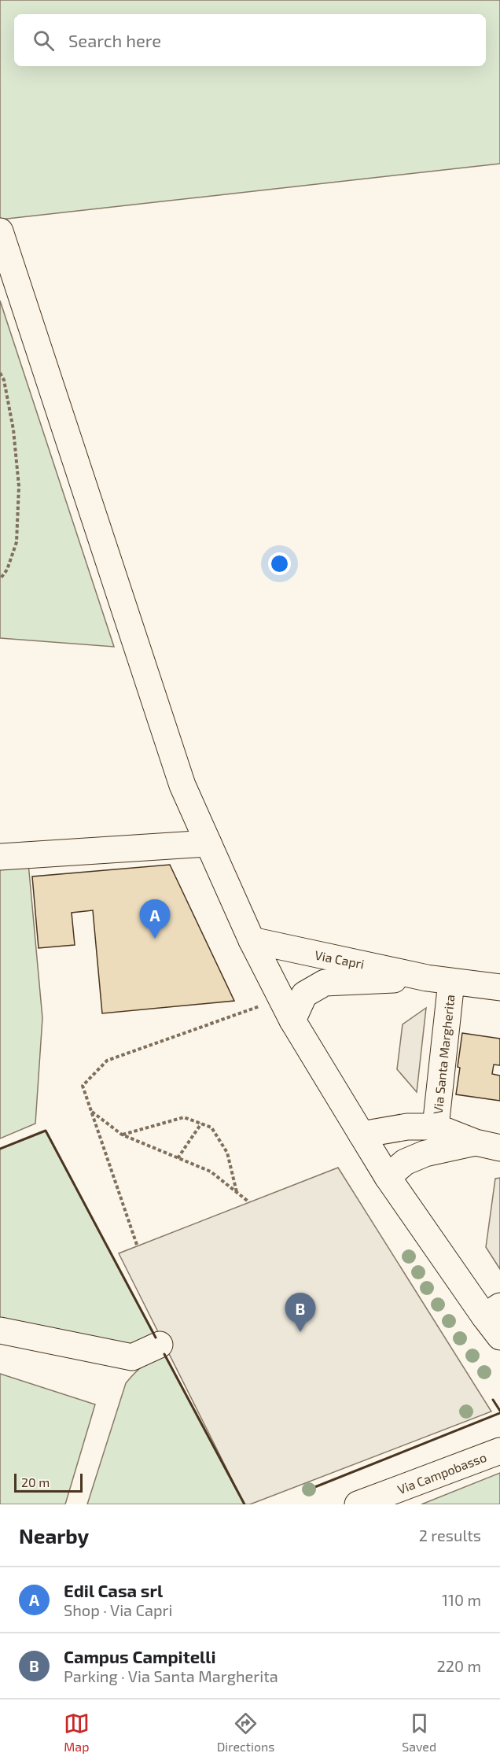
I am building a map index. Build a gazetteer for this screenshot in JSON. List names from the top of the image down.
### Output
{
  "streets": {
    "main road": ["Via Capri", "Via Santa Margherita", "Via Campobasso"]
  },
  "crossings": [
    ["Via Capri", "Via Santa Margherita"]
  ],
  "scale_bar": "20 m",
  "page": {
    "search": "Search here",
    "pins": ["A", "B"],
    "scale": "20 m",
    "heading": ["Nearby", "2 results"],
    "list": [
      {
        "mark": "A",
        "name": "Edil Casa srl",
        "note": "Shop · Via Capri",
        "value": "110 m"
      },
      {
        "mark": "B",
        "name": "Campus Campitelli",
        "note": "Parking · Via Santa Margherita",
        "value": "220 m"
      }
    ],
    "nav": ["Map", "Directions", "Saved"]
  }
}
